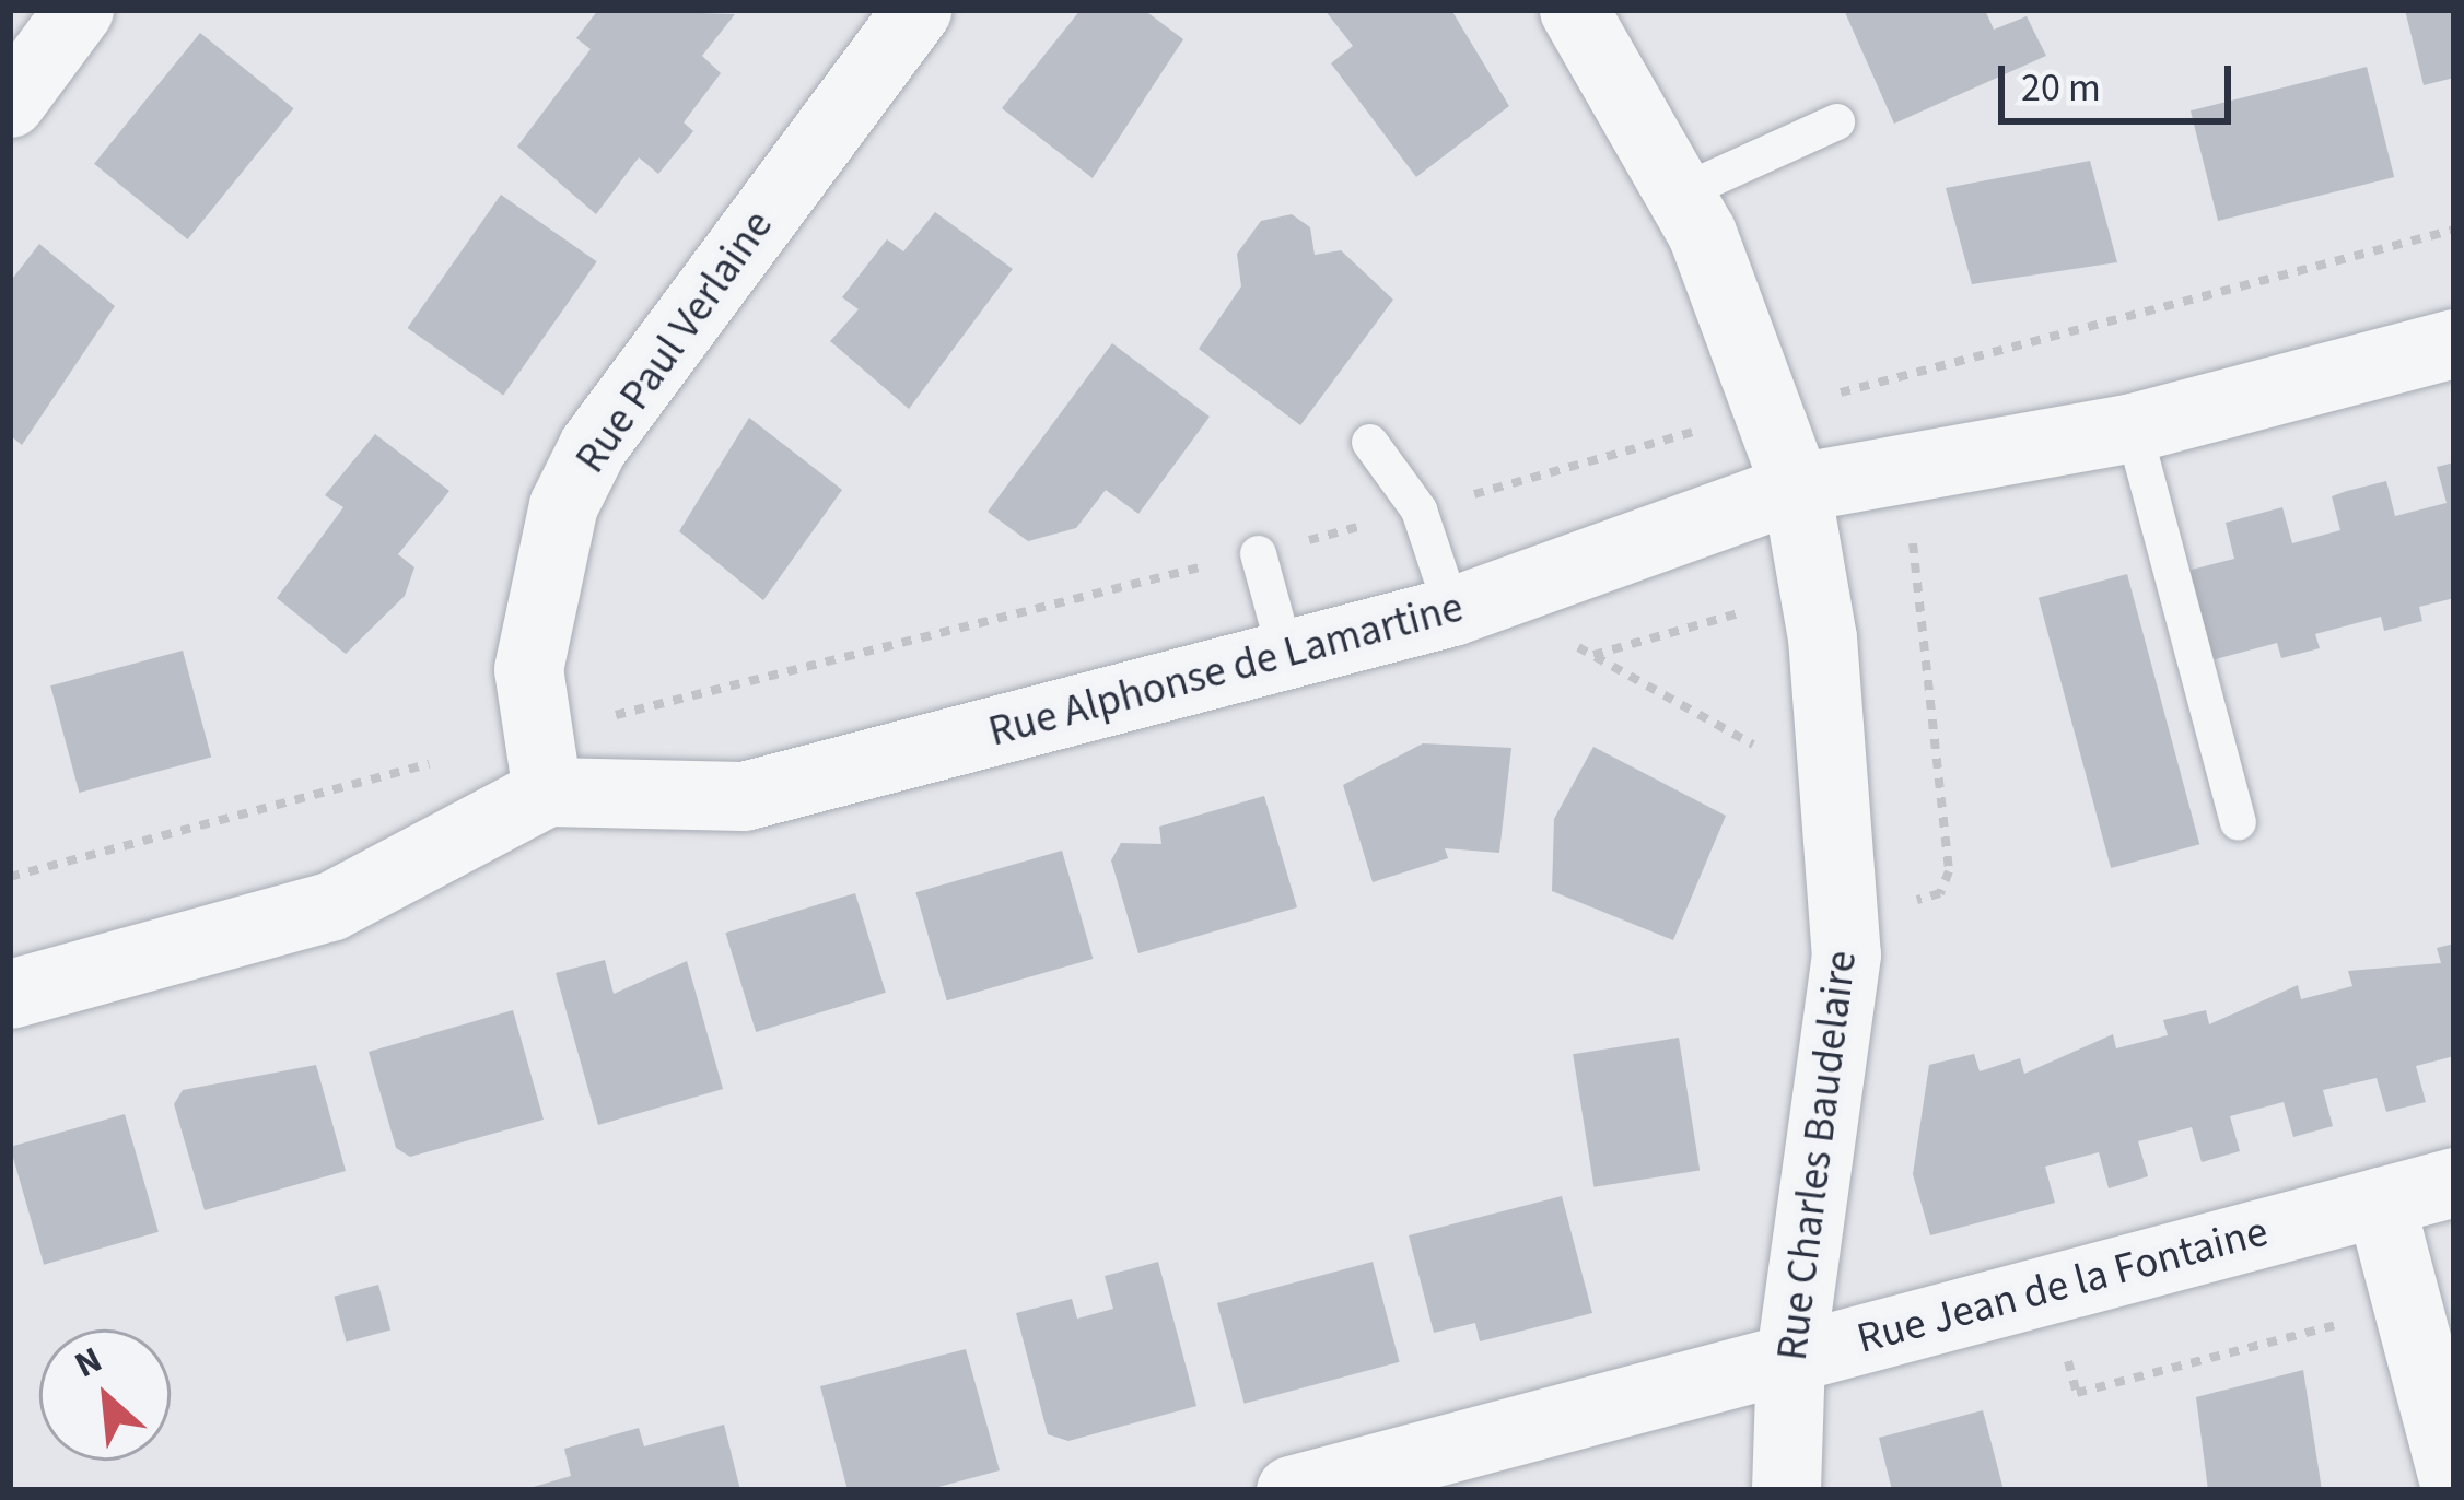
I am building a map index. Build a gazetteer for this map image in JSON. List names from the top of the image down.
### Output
{
  "streets": {
    "street": [
      "Rue Paul Verlaine",
      "Rue Alphonse de Lamartine",
      "Rue Charles Baudelaire",
      "Rue Jean de la Fontaine"
    ]
  },
  "crossings": [
    ["Rue Paul Verlaine", "Rue Alphonse de Lamartine"],
    ["Rue Alphonse de Lamartine", "Rue Charles Baudelaire"],
    ["Rue Charles Baudelaire", "Rue Jean de la Fontaine"]
  ],
  "scale_bar": "20 m",
  "north": "top left"
}
